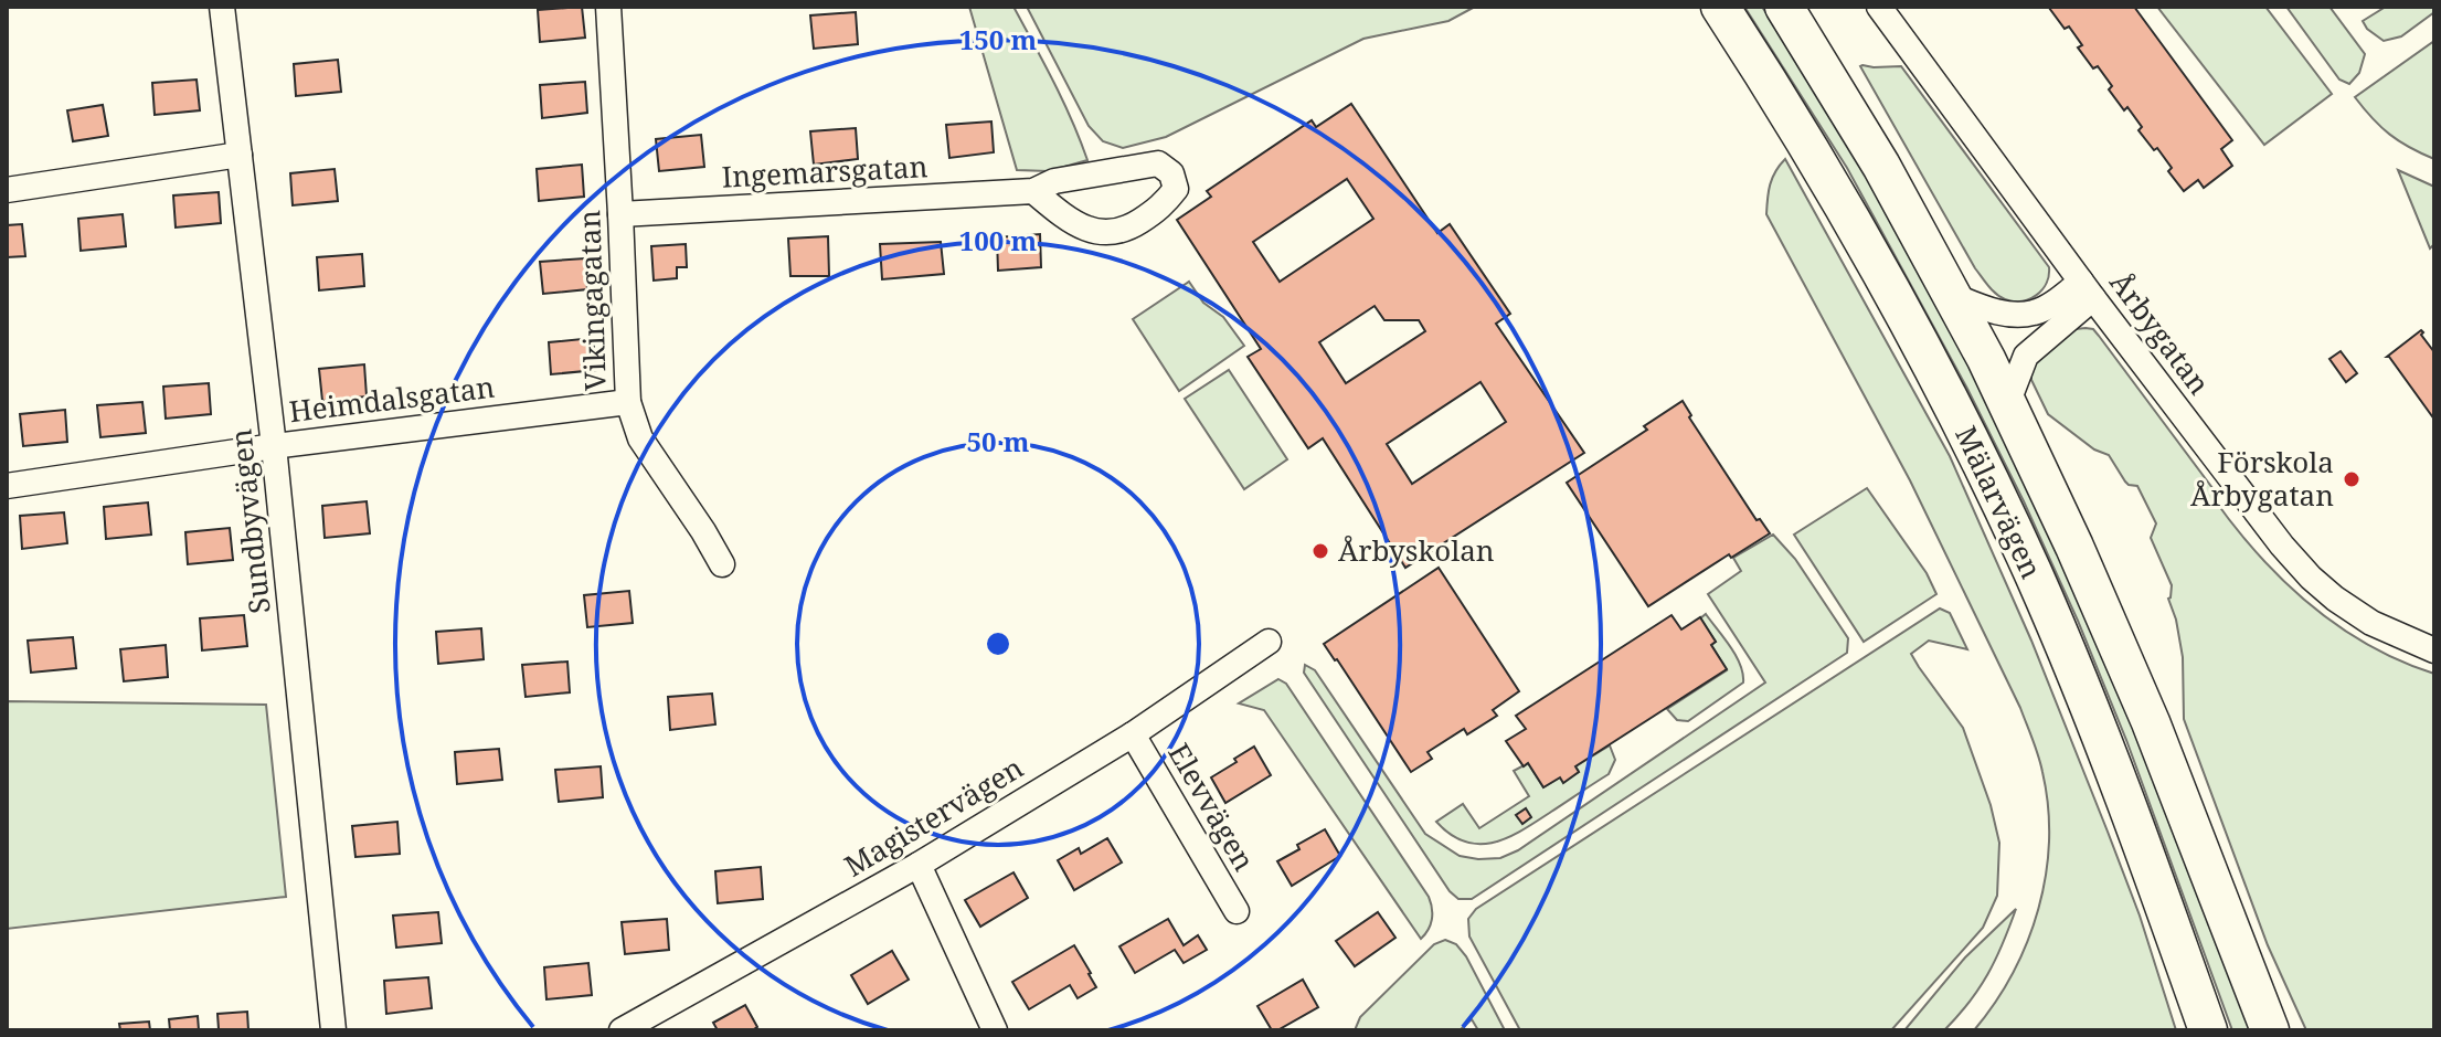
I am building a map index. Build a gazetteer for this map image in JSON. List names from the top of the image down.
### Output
{
  "streets": {
    "main road": ["Mälarvägen"],
    "street": [
      "Ingemarsgatan",
      "Vikingagatan",
      "Årbygatan",
      "Heimdalsgatan",
      "Sundbyvägen",
      "Elevvägen",
      "Magistervägen"
    ]
  },
  "crossings": [
    ["Ingemarsgatan", "Vikingagatan"],
    ["Vikingagatan", "Heimdalsgatan"],
    ["Heimdalsgatan", "Sundbyvägen"],
    ["Elevvägen", "Magistervägen"]
  ],
  "places": ["Förskola Årbygatan", "Årbyskolan"],
  "rings": ["150 m", "100 m", "50 m"]
}
